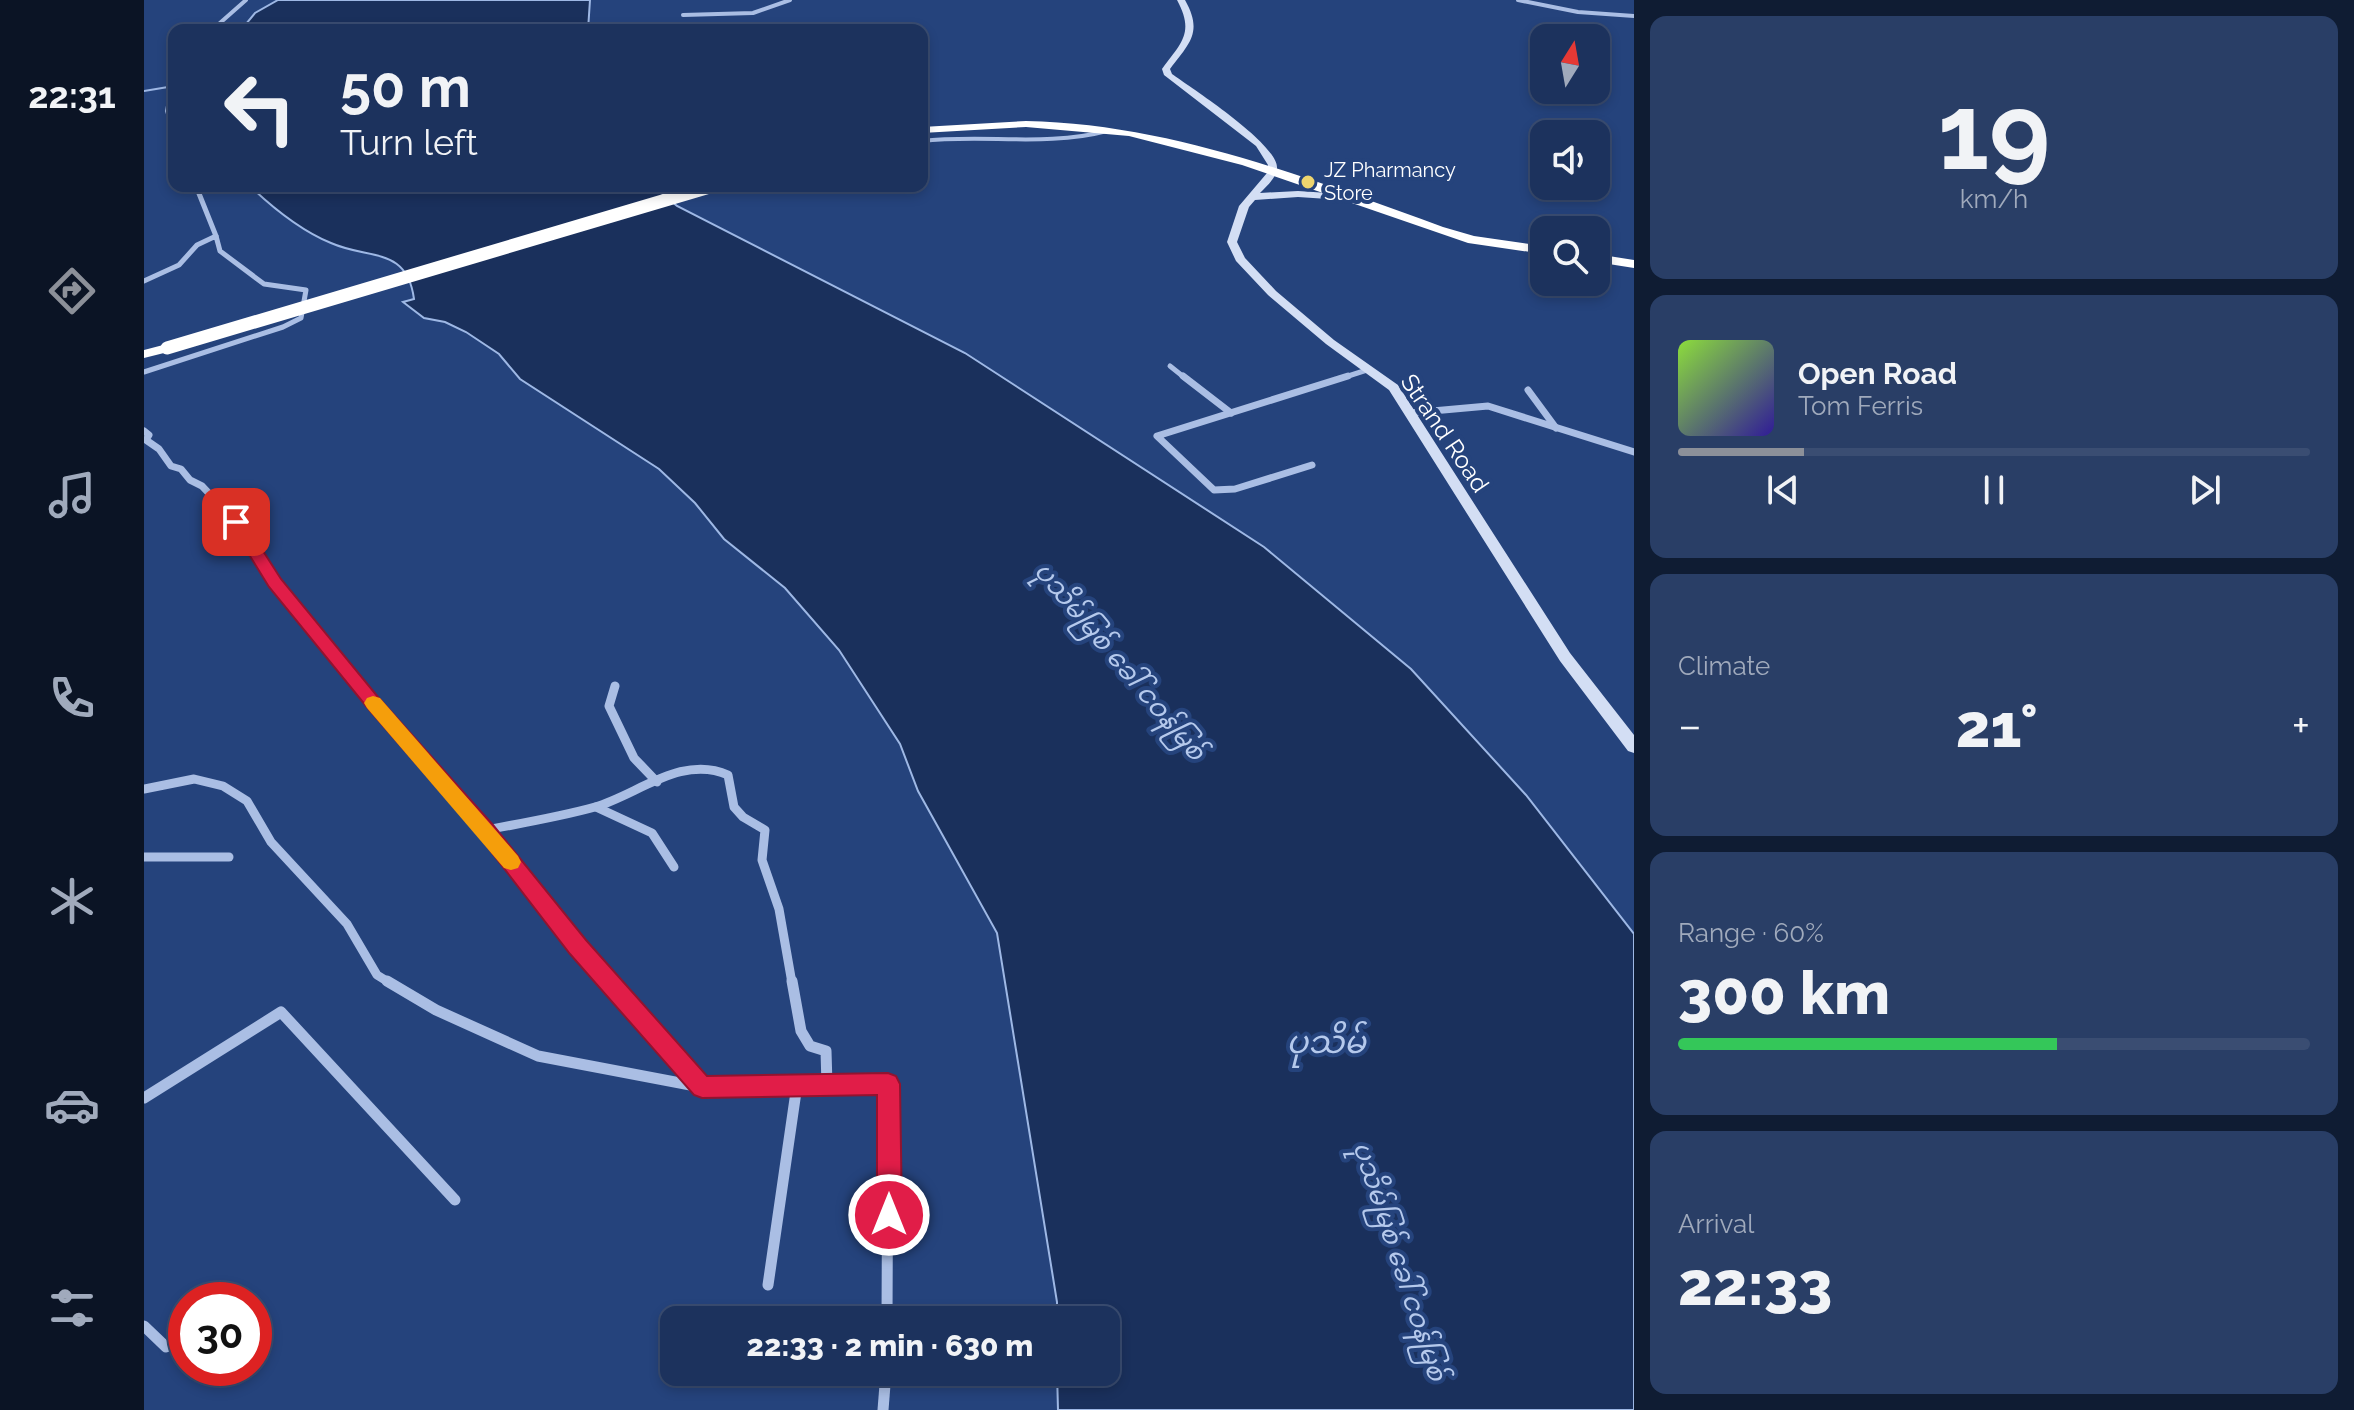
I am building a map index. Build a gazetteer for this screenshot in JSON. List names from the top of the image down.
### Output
{
  "streets": {
    "main road": ["Strand Road"]
  },
  "water": ["ပုသိမ်မြစ် ခေါ် ငဝန်မြစ်", "ပုသိမ်"],
  "places": ["JZ Pharmancy Store"],
  "north": "top",
  "page": {
    "tabs": "22:31",
    "tile": [
      ["19", "km/h"],
      "Climate",
      ["Range · 60%", "300 km"],
      ["Arrival", "22:33"]
    ],
    "turn": ["50 m", "Turn left"],
    "song": ["Open Road", "Tom Ferris"],
    "heat": ["−", "21°", "+"],
    "limit": "30",
    "trip": "22:33 · 2 min · 630 m"
  }
}
